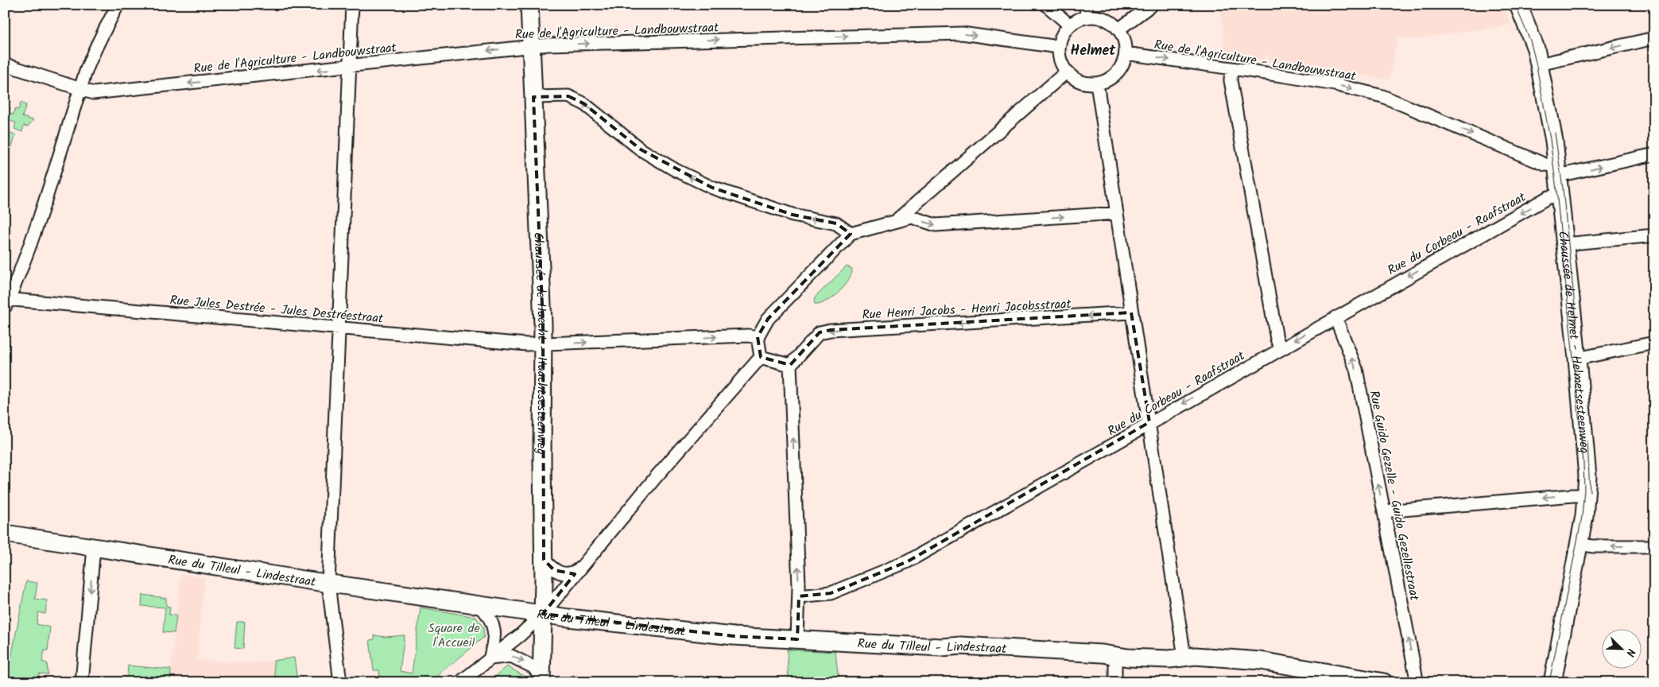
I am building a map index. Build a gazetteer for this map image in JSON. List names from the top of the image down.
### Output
{
  "streets": {
    "street": [
      "Rue de l'Agriculture - Landbouwstraat",
      "Rue du Corbeau - Raafstraat",
      "Rue Jules Destrée - Jules Destréestraat",
      "Rue Henri Jacobs - Henri Jacobsstraat",
      "Chaussée de Helmet - Helmetsesteenweg",
      "Chaussée de Haecht - Haachtsesteenweg",
      "Rue Guido Gezelle - Guido Gezellestraat",
      "Rue du Tilleul - Lindestraat"
    ]
  },
  "crossings": [
    ["Rue de l'Agriculture - Landbouwstraat", "Chaussée de Helmet - Helmetsesteenweg"],
    ["Rue de l'Agriculture - Landbouwstraat", "Chaussée de Haecht - Haachtsesteenweg"],
    ["Rue du Corbeau - Raafstraat", "Chaussée de Helmet - Helmetsesteenweg"],
    ["Rue du Corbeau - Raafstraat", "Rue Guido Gezelle - Guido Gezellestraat"],
    ["Rue Jules Destrée - Jules Destréestraat", "Chaussée de Haecht - Haachtsesteenweg"],
    ["Chaussée de Haecht - Haachtsesteenweg", "Rue du Tilleul - Lindestraat"]
  ],
  "one_way": ["Rue du Corbeau - Raafstraat", "Rue Guido Gezelle - Guido Gezellestraat"],
  "districts": ["Helmet"],
  "parks": ["Square de l'Accueil"],
  "north": "bottom right"
}
